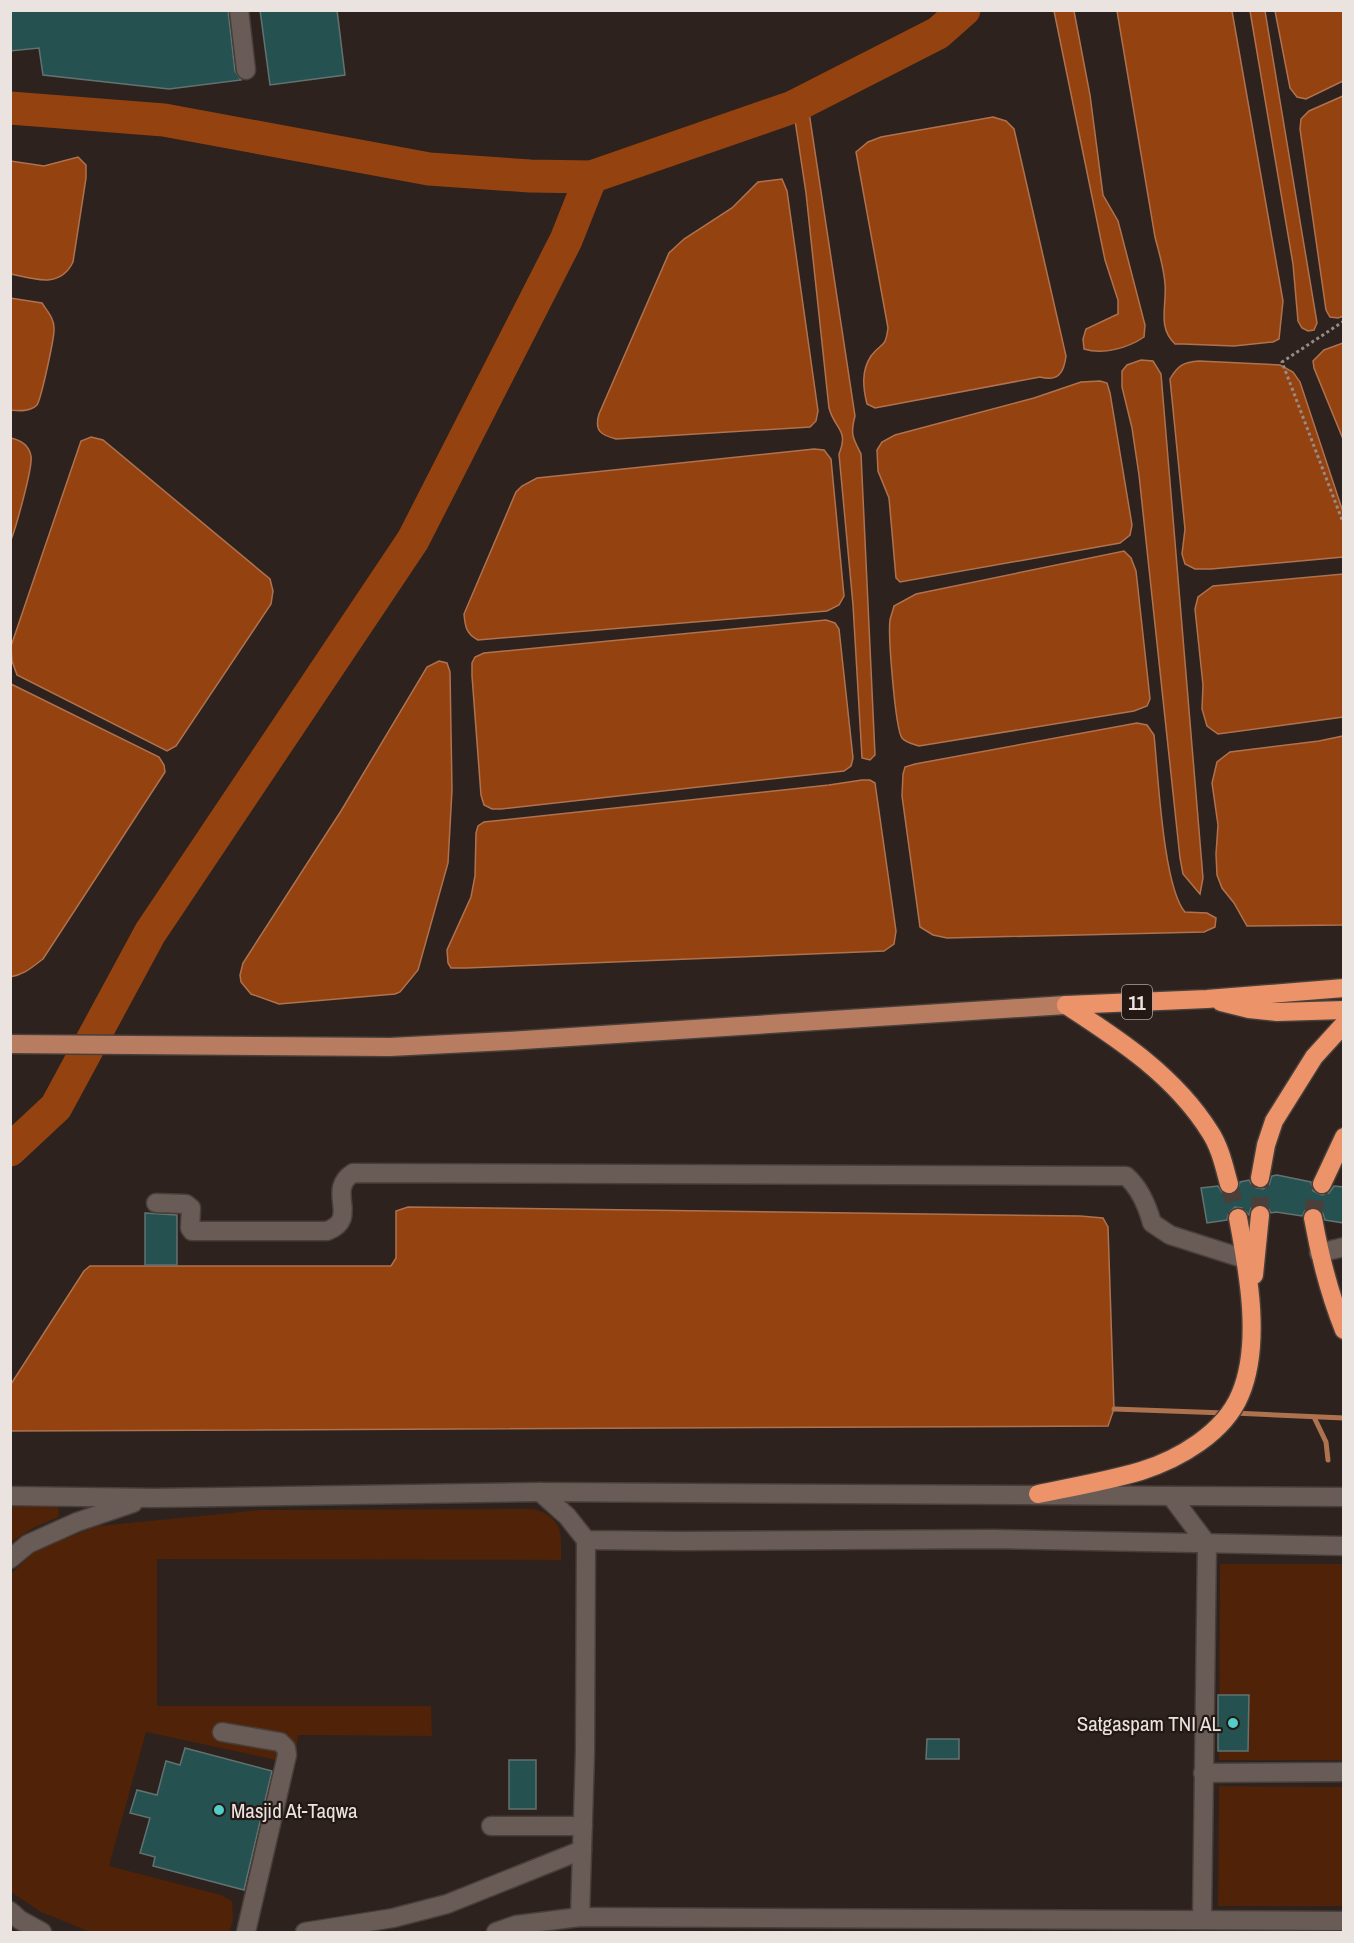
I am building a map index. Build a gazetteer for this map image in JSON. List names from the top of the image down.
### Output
{
  "streets": {
    "highway": ["11"]
  },
  "places": ["Satgaspam TNI AL", "Masjid At-Taqwa"]
}
